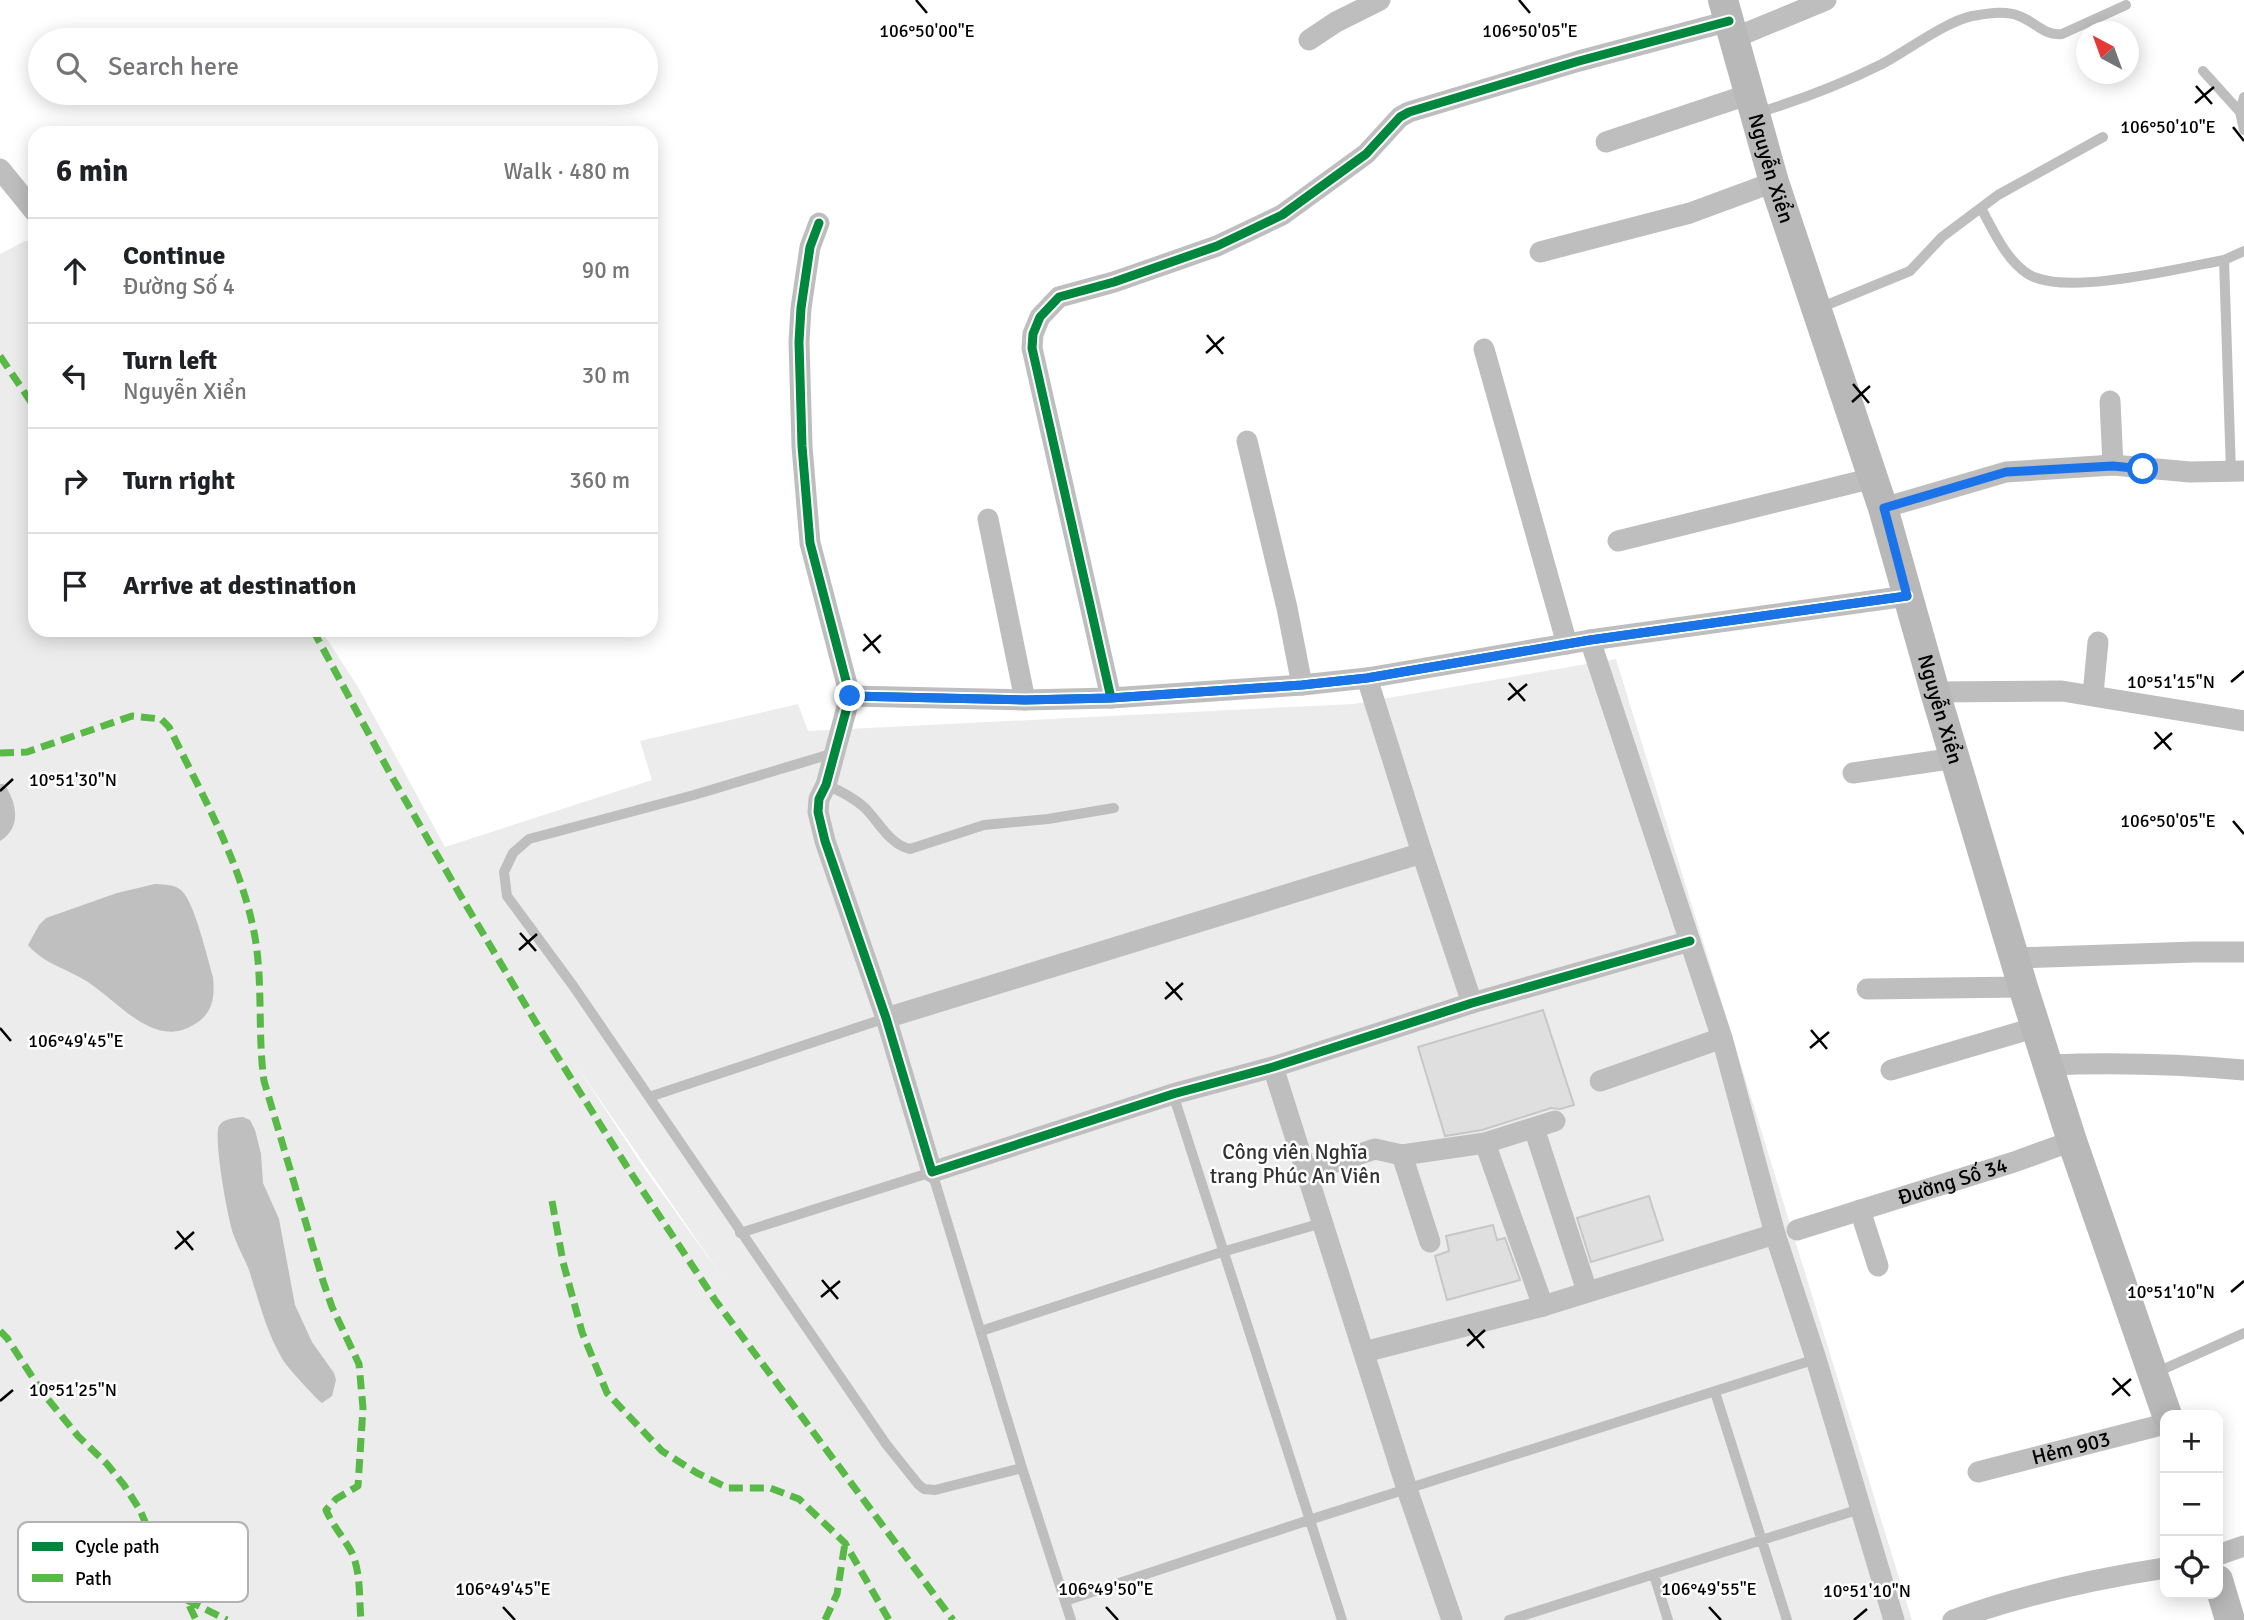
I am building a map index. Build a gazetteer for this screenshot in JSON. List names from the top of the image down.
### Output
{
  "streets": {
    "main road": ["Nguyễn Xiển"],
    "street": ["Đường Số 34", "Hẻm 903"]
  },
  "crossings": [
    ["Nguyễn Xiển", "Đường Số 34"]
  ],
  "parks": ["Công viên Nghĩa trang Phúc An Viên"],
  "legend": ["Cycle path", "Path"],
  "north": "top left",
  "page": {
    "search": "Search here",
    "heading": ["6 min", "Walk · 480 m"],
    "list": [
      ["Continue", "Đường Số 4", "90 m"],
      ["Turn left", "Nguyễn Xiển", "30 m"],
      ["Turn right", "360 m"],
      "Arrive at destination"
    ],
    "map_buttons": ["+", "−"]
  },
  "coordinates": [
    "106°50'00\"E",
    "106°50'05\"E",
    "106°50'10\"E",
    "10°51'15\"N",
    "10°51'30\"N",
    "106°49'45\"E",
    "10°51'10\"N",
    "10°51'25\"N",
    "106°49'50\"E",
    "106°49'55\"E"
  ]
}
